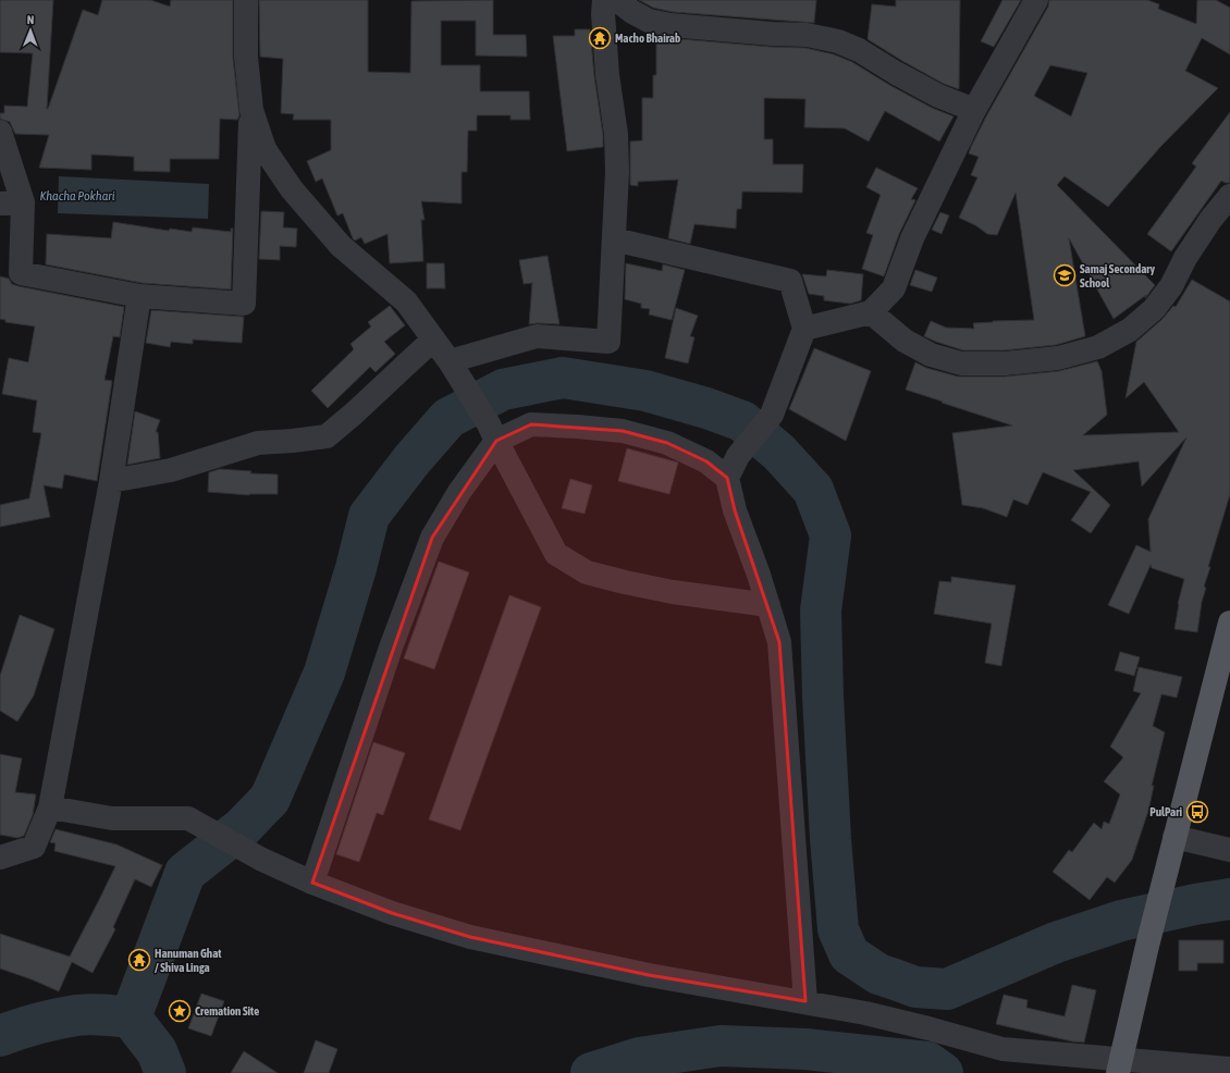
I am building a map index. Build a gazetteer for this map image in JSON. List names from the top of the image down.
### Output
{
  "water": ["Khacha Pokhari"],
  "places": {
    "temple": ["Macho Bhairab", "Hanuman Ghat / Shiva Linga"],
    "school or university": ["Samaj Secondary School"],
    "bus stop": ["PulPari"],
    "place": ["Cremation Site"]
  },
  "north": "top"
}
